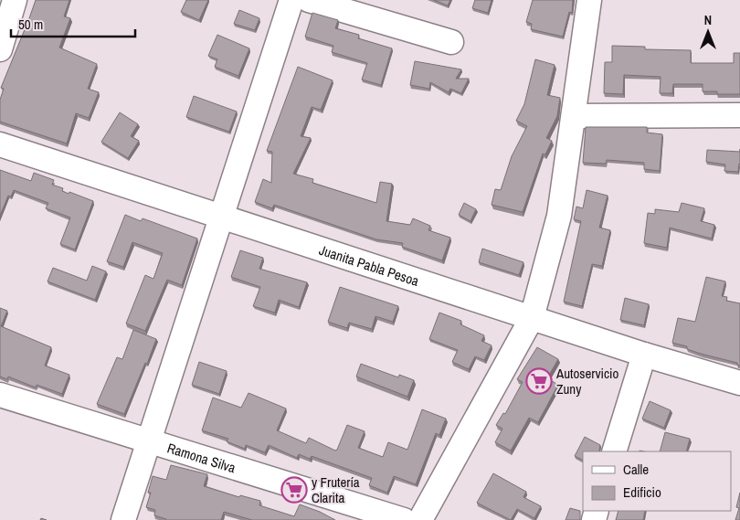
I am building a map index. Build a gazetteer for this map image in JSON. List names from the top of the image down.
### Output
{
  "streets": {
    "street": ["Juanita Pabla Pesoa", "Ramona Silva"]
  },
  "places": {
    "supermarket": ["Autoservicio Zuny", "y Frutería Clarita"]
  },
  "legend": ["Calle", "Edificio"],
  "scale_bar": "50 m",
  "north": "top"
}
